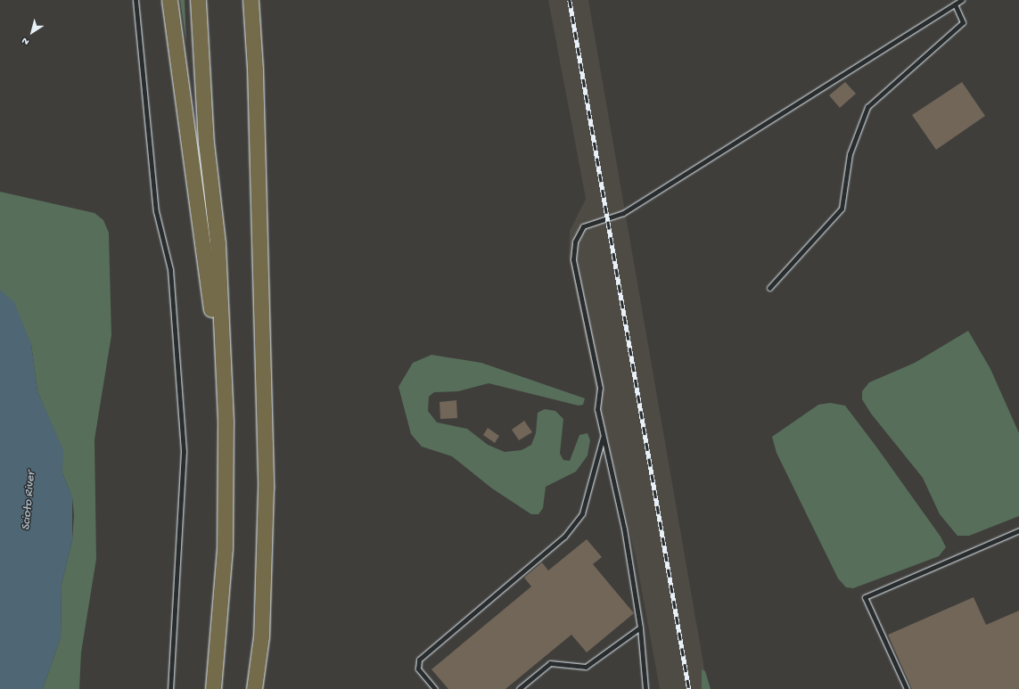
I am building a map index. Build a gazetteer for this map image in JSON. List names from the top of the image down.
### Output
{
  "water": ["Scioto River"],
  "north": "bottom left"
}
